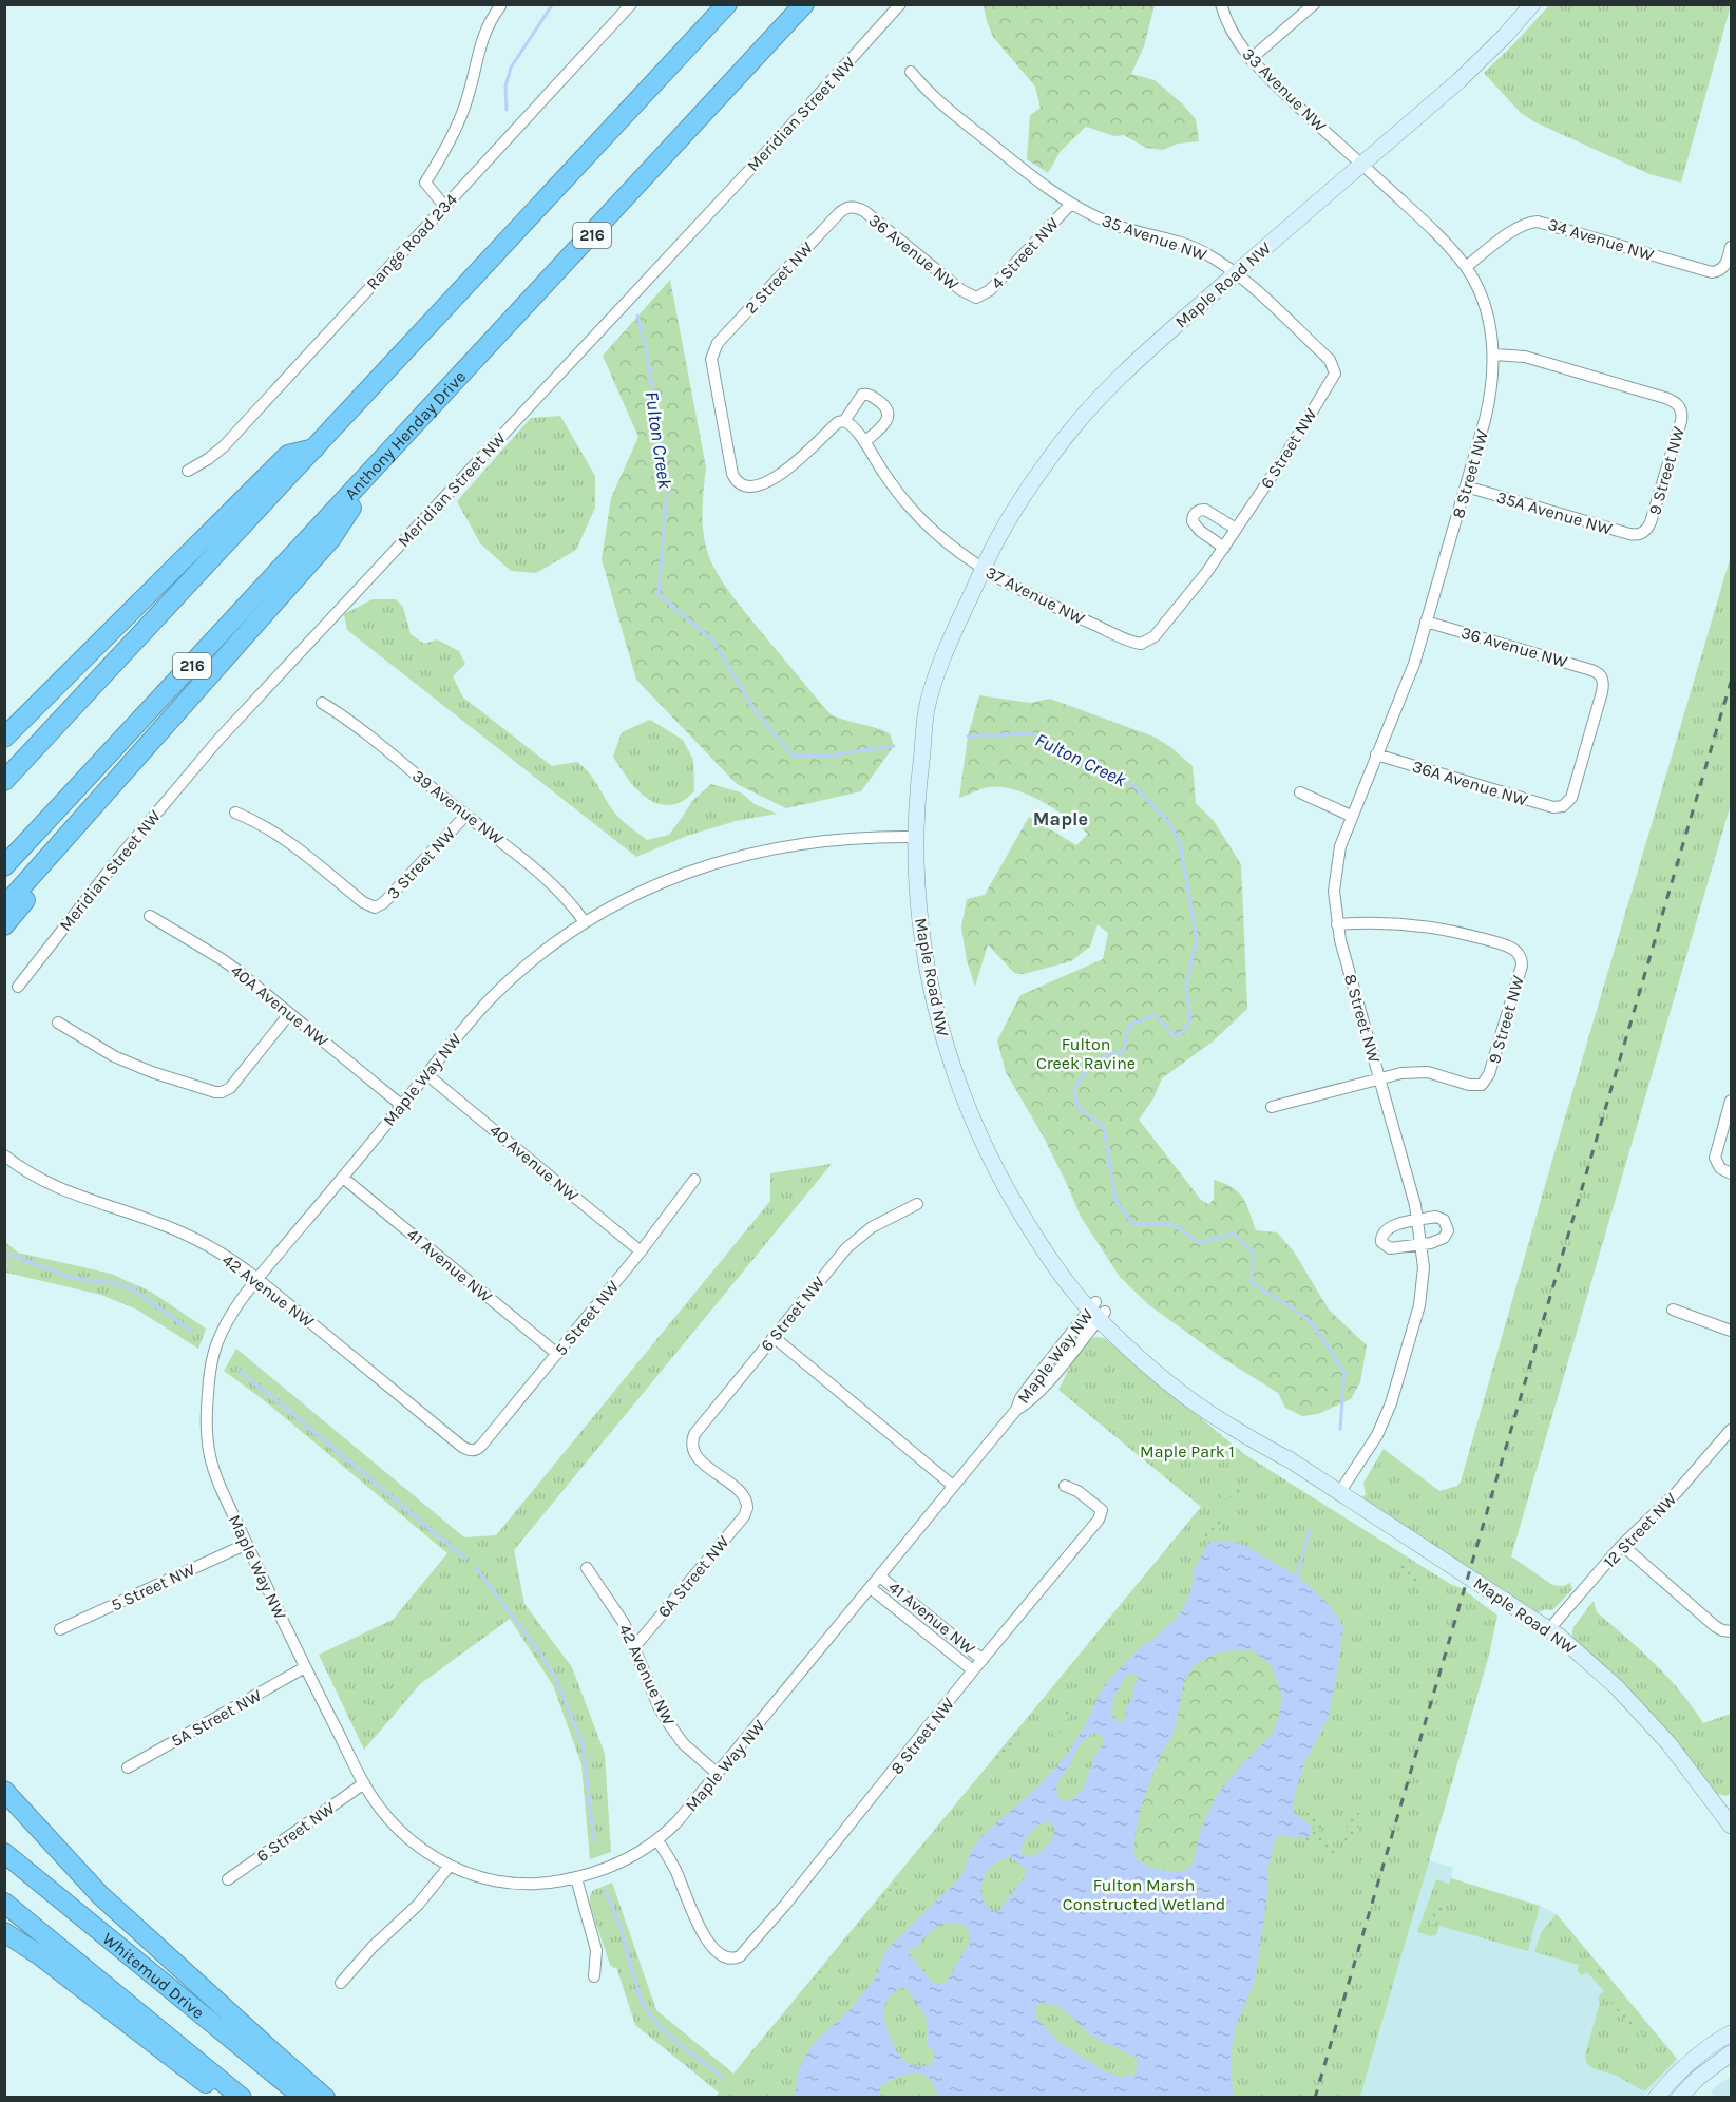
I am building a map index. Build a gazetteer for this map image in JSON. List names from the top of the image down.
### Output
{
  "streets": {
    "highway": ["216", "Anthony Henday Drive", "Whitemud Drive"],
    "street": [
      "33 Avenue NW",
      "Meridian Street NW",
      "35 Avenue NW",
      "34 Avenue NW",
      "Range Road 234",
      "36 Avenue NW",
      "4 Street NW",
      "2 Street NW",
      "Maple Road NW",
      "6 Street NW",
      "9 Street NW",
      "8 Street NW",
      "35A Avenue NW",
      "37 Avenue NW",
      "36A Avenue NW",
      "39 Avenue NW",
      "3 Street NW",
      "40A Avenue NW",
      "Maple Way NW",
      "40 Avenue NW",
      "41 Avenue NW",
      "42 Avenue NW",
      "5 Street NW",
      "12 Street NW",
      "6A Street NW",
      "5A Street NW"
    ]
  },
  "crossings": [
    ["33 Avenue NW", "Maple Road NW"],
    ["33 Avenue NW", "8 Street NW"],
    ["35 Avenue NW", "4 Street NW"],
    ["35 Avenue NW", "Maple Road NW"],
    ["35 Avenue NW", "6 Street NW"],
    ["34 Avenue NW", "8 Street NW"],
    ["36 Avenue NW", "4 Street NW"],
    ["36 Avenue NW", "2 Street NW"],
    ["36 Avenue NW", "8 Street NW"],
    ["36 Avenue NW", "36A Avenue NW"],
    ["2 Street NW", "37 Avenue NW"],
    ["Maple Road NW", "8 Street NW"],
    ["Maple Road NW", "37 Avenue NW"],
    ["Maple Road NW", "Maple Way NW"],
    ["Maple Road NW", "12 Street NW"],
    ["6 Street NW", "37 Avenue NW"],
    ["6 Street NW", "Maple Way NW"],
    ["6 Street NW", "6A Street NW"],
    ["9 Street NW", "8 Street NW"],
    ["9 Street NW", "35A Avenue NW"],
    ["8 Street NW", "35A Avenue NW"],
    ["8 Street NW", "36A Avenue NW"],
    ["8 Street NW", "Maple Way NW"],
    ["8 Street NW", "41 Avenue NW"],
    ["39 Avenue NW", "3 Street NW"],
    ["39 Avenue NW", "Maple Way NW"],
    ["40A Avenue NW", "Maple Way NW"],
    ["Maple Way NW", "40 Avenue NW"],
    ["Maple Way NW", "41 Avenue NW"],
    ["Maple Way NW", "42 Avenue NW"],
    ["Maple Way NW", "5 Street NW"],
    ["Maple Way NW", "5A Street NW"],
    ["40 Avenue NW", "5 Street NW"],
    ["41 Avenue NW", "5 Street NW"],
    ["42 Avenue NW", "5 Street NW"],
    ["42 Avenue NW", "6A Street NW"]
  ],
  "districts": ["Maple"],
  "water": ["Fulton Creek"],
  "parks": ["Fulton Creek Ravine", "Maple Park 1", "Fulton Marsh Constructed Wetland"]
}
